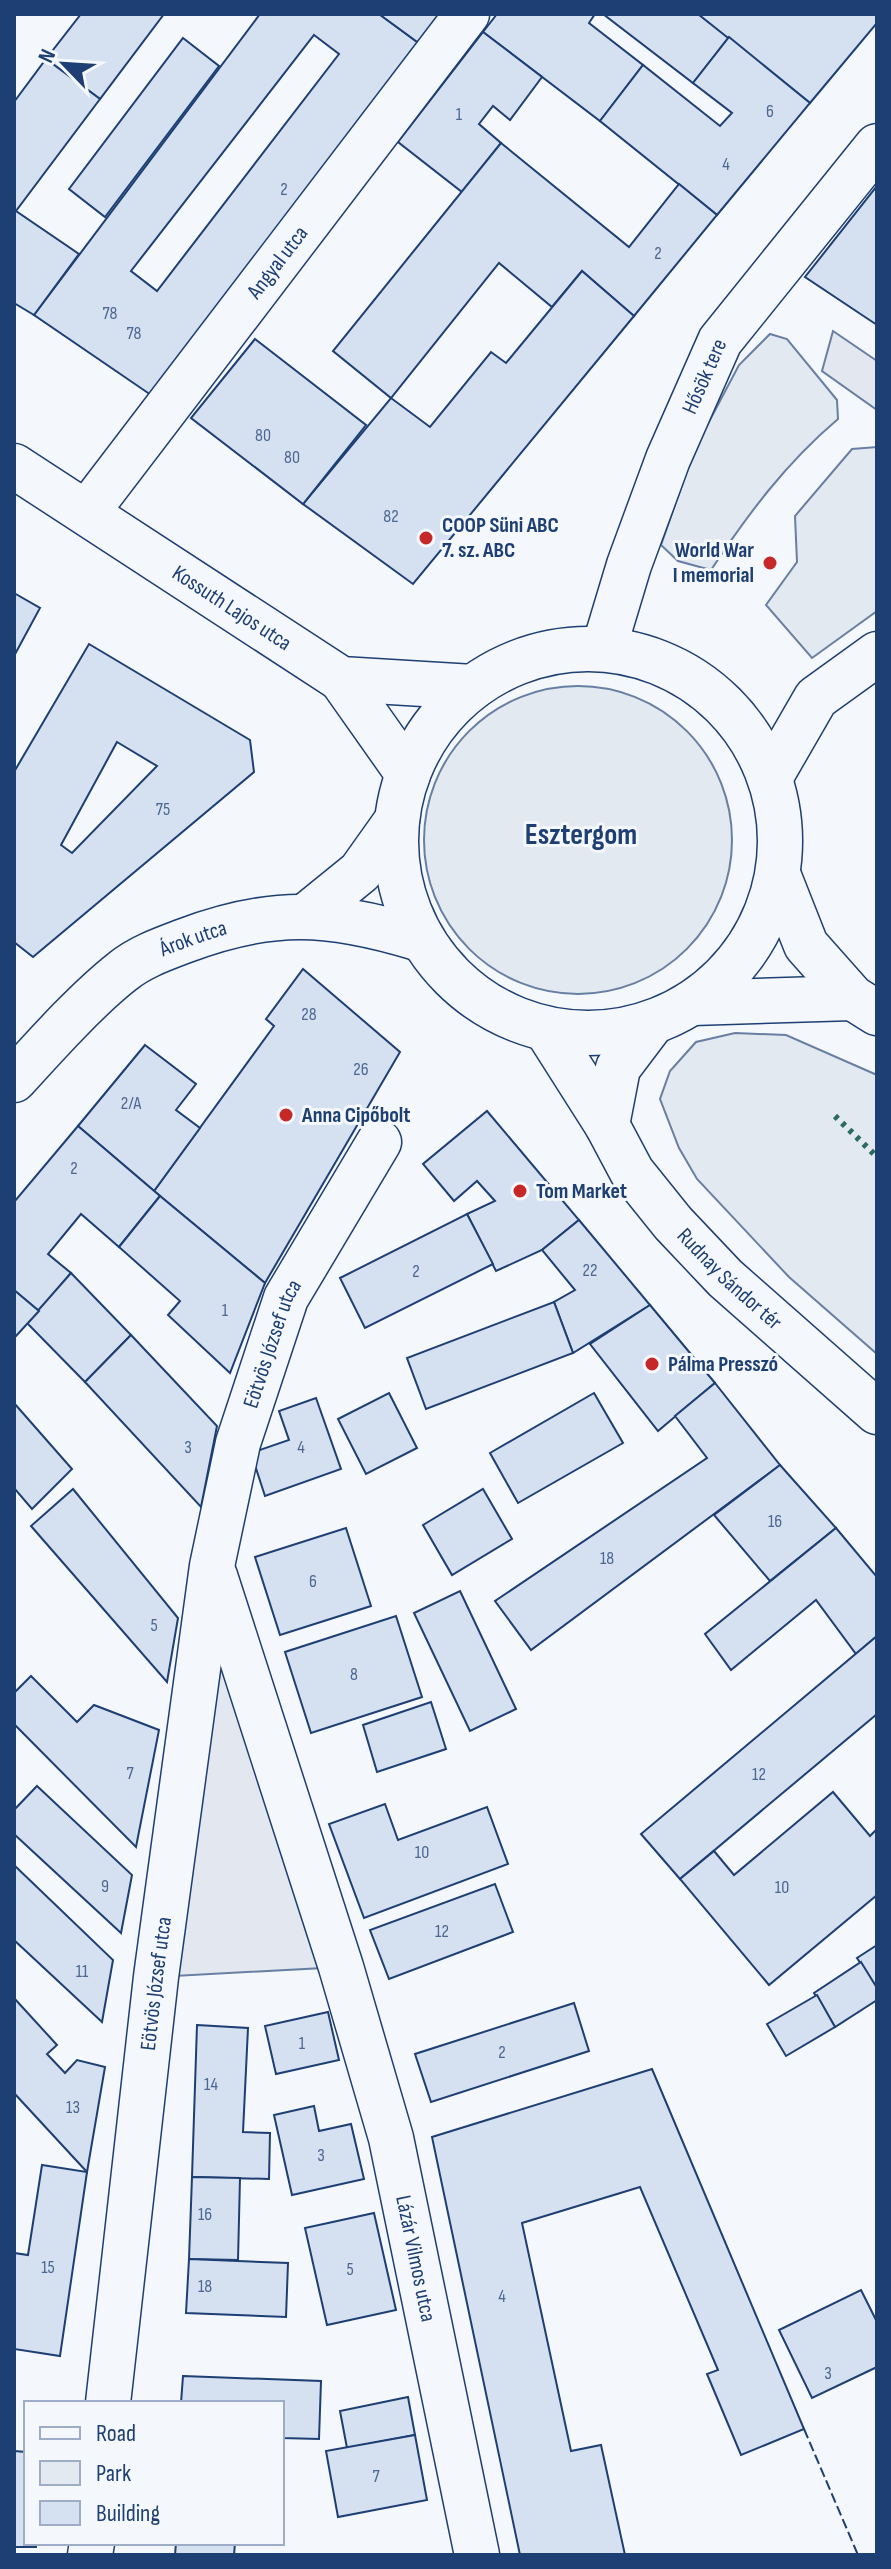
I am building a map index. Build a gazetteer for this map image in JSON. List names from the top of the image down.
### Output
{
  "streets": {
    "main road": [
      "Angyal utca",
      "Hősök tere",
      "Kossuth Lajos utca",
      "Árok utca",
      "Rudnay Sándor tér",
      "Eötvös József utca",
      "Lázár Vilmos utca"
    ]
  },
  "crossings": [
    ["Angyal utca", "Kossuth Lajos utca"],
    ["Eötvös József utca", "Lázár Vilmos utca"]
  ],
  "districts": ["Esztergom"],
  "places": [
    "COOP Süni ABC 7. sz. ABC",
    "World War I memorial",
    "Anna Cipőbolt",
    "Tom Market",
    "Pálma Presszó"
  ],
  "house_numbers": [
    "6",
    "1",
    "4",
    "2",
    "2",
    "78",
    "78",
    "80",
    "80",
    "82",
    "75",
    "28",
    "26",
    "2/A",
    "2",
    "22",
    "2",
    "1",
    "3",
    "4",
    "16",
    "18",
    "6",
    "5",
    "8",
    "7",
    "12",
    "10",
    "9",
    "10",
    "12",
    "11",
    "1",
    "2",
    "14",
    "13",
    "3",
    "16",
    "15",
    "5",
    "18",
    "4",
    "3",
    "7"
  ],
  "legend": ["Road", "Park", "Building"],
  "north": "top left"
}
